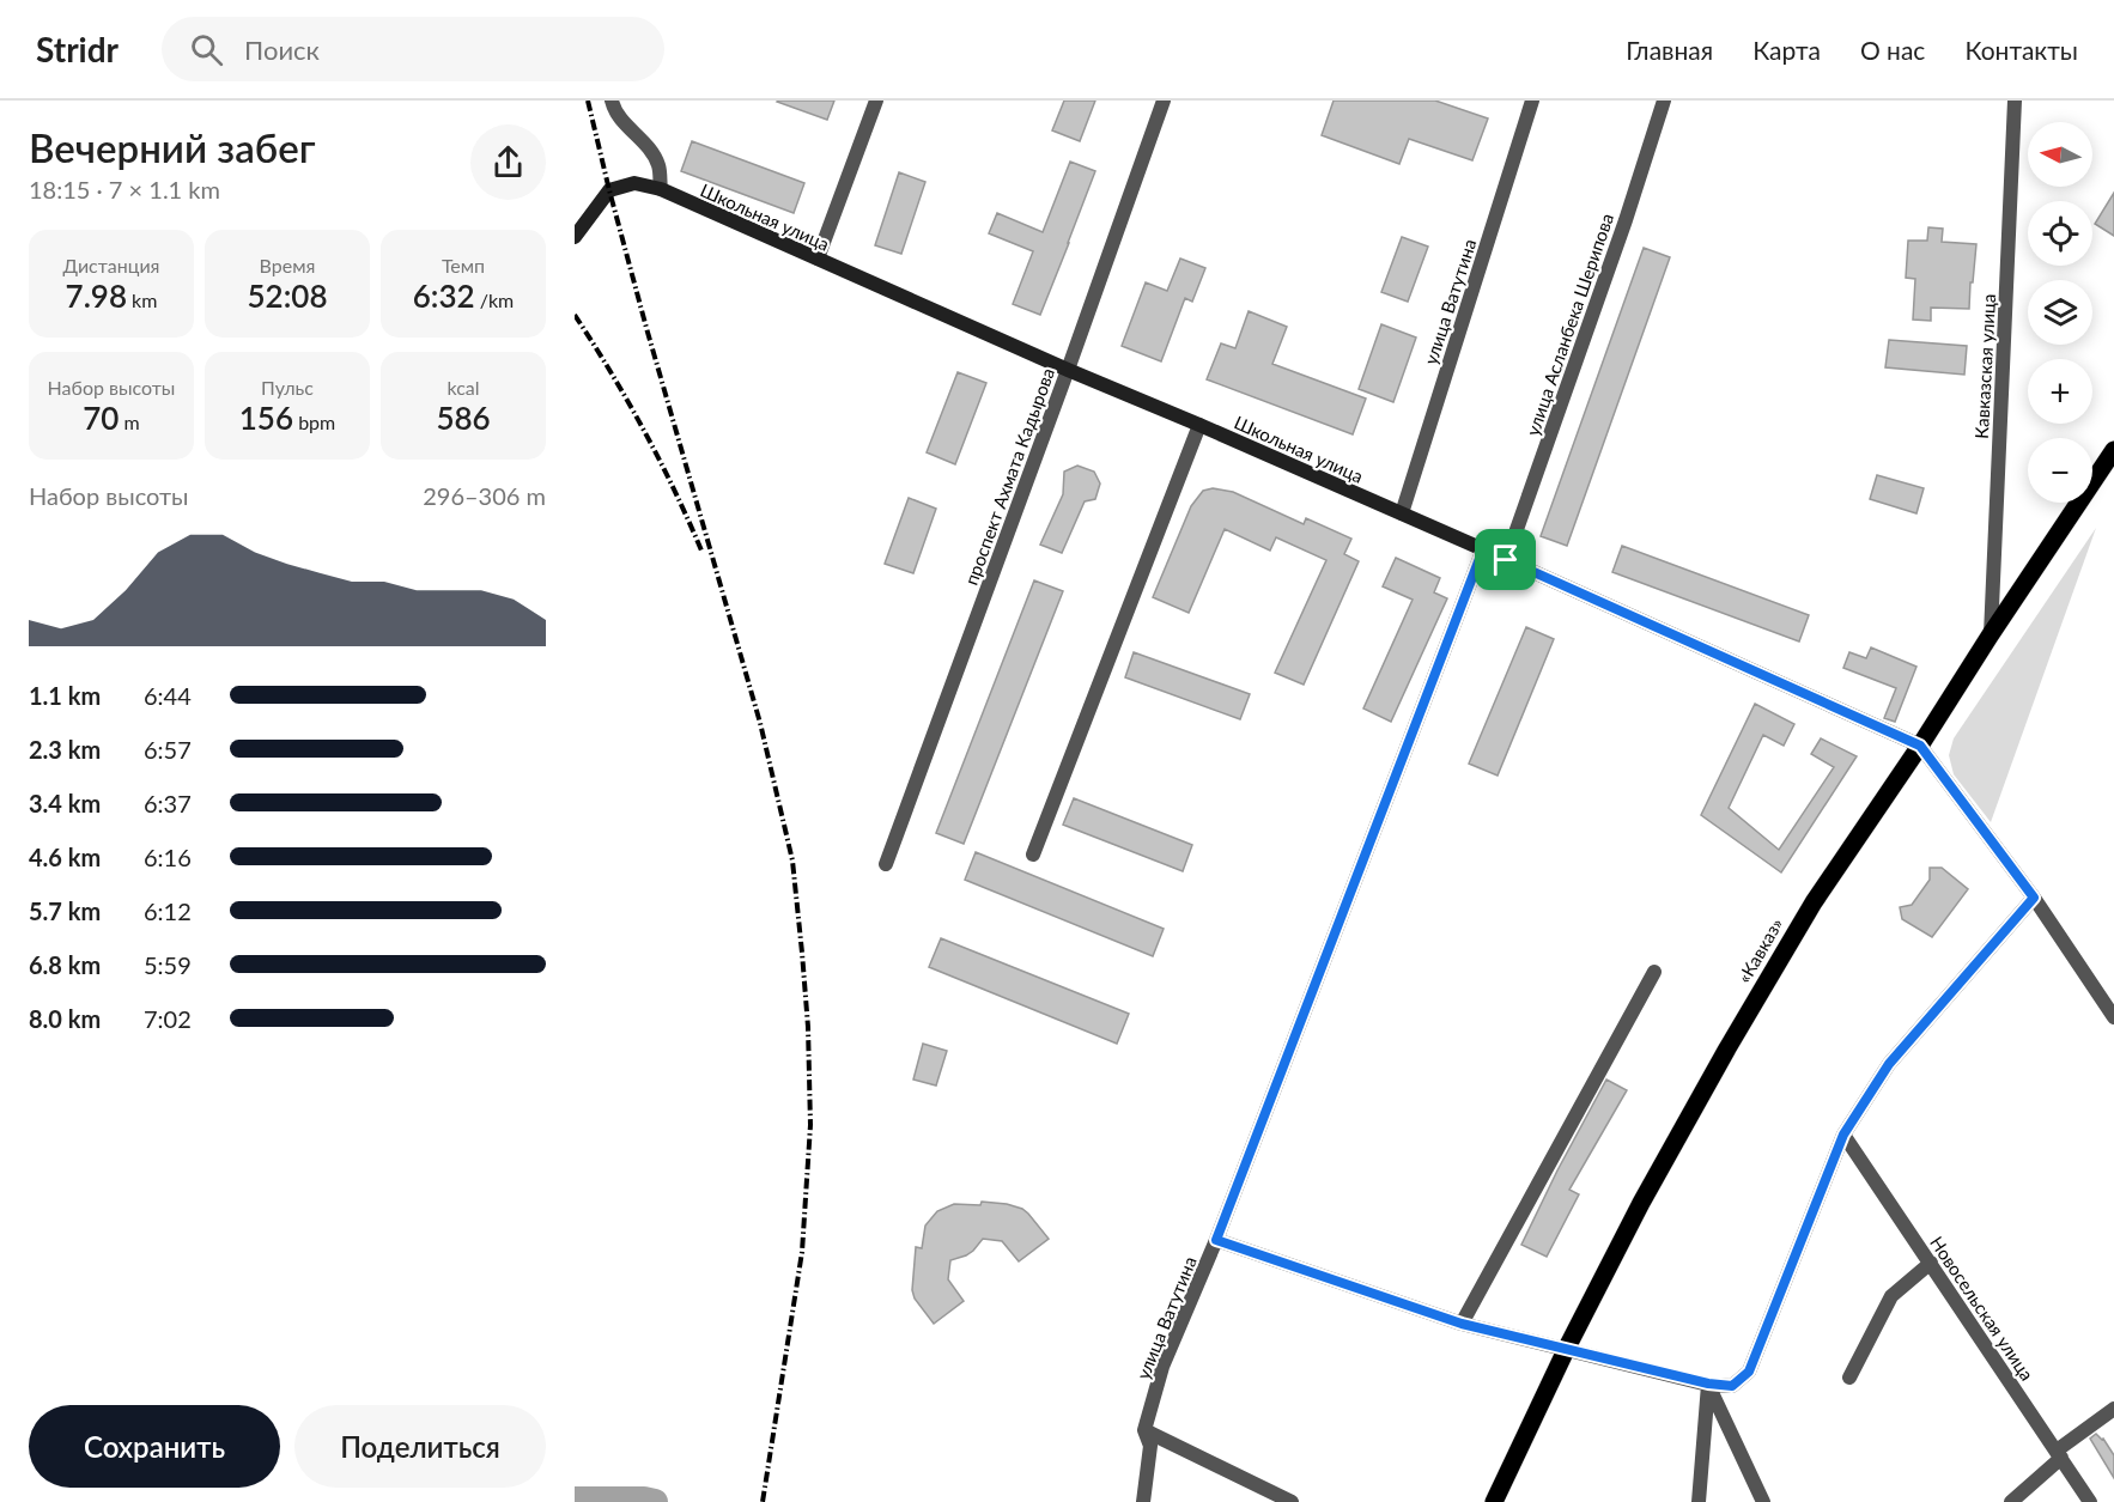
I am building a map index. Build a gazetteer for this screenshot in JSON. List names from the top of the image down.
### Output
{
  "streets": {
    "main road": ["«Кавказ»"],
    "street": [
      "Школьная улица",
      "улица Ватутина",
      "улица Асланбека Шерипова",
      "Кавказская улица",
      "проспект Ахмата Кадырова",
      "Новосельская улица"
    ]
  },
  "crossings": [
    ["Школьная улица", "улица Ватутина"],
    ["Школьная улица", "улица Асланбека Шерипова"],
    ["Школьная улица", "проспект Ахмата Кадырова"],
    ["Школьная улица", "«Кавказ»"],
    ["Кавказская улица", "«Кавказ»"]
  ],
  "north": "left",
  "page": {
    "header": "Stridr",
    "search": "Поиск",
    "nav": [
      "Главная",
      "Карта",
      "О нас",
      "Контакты"
    ],
    "heading": ["Вечерний забег", "18:15 · 7 × 1.1 km"],
    "map_buttons": ["+", "−"],
    "stats": [
      ["Дистанция", "7.98 km"],
      ["Время", "52:08"],
      ["Темп", "6:32 /km"],
      ["Набор высоты", "70 m"],
      ["Пульс", "156 bpm"],
      ["kcal", "586"]
    ],
    "chart": ["Набор высоты", "296–306 m"],
    "list": [
      {
        "name": "1.1 km",
        "note": "6:44"
      },
      {
        "name": "2.3 km",
        "note": "6:57"
      },
      {
        "name": "3.4 km",
        "note": "6:37"
      },
      {
        "name": "4.6 km",
        "note": "6:16"
      },
      {
        "name": "5.7 km",
        "note": "6:12"
      },
      {
        "name": "6.8 km",
        "note": "5:59"
      },
      {
        "name": "8.0 km",
        "note": "7:02"
      }
    ],
    "buttons": ["Сохранить", "Поделиться"]
  }
}
